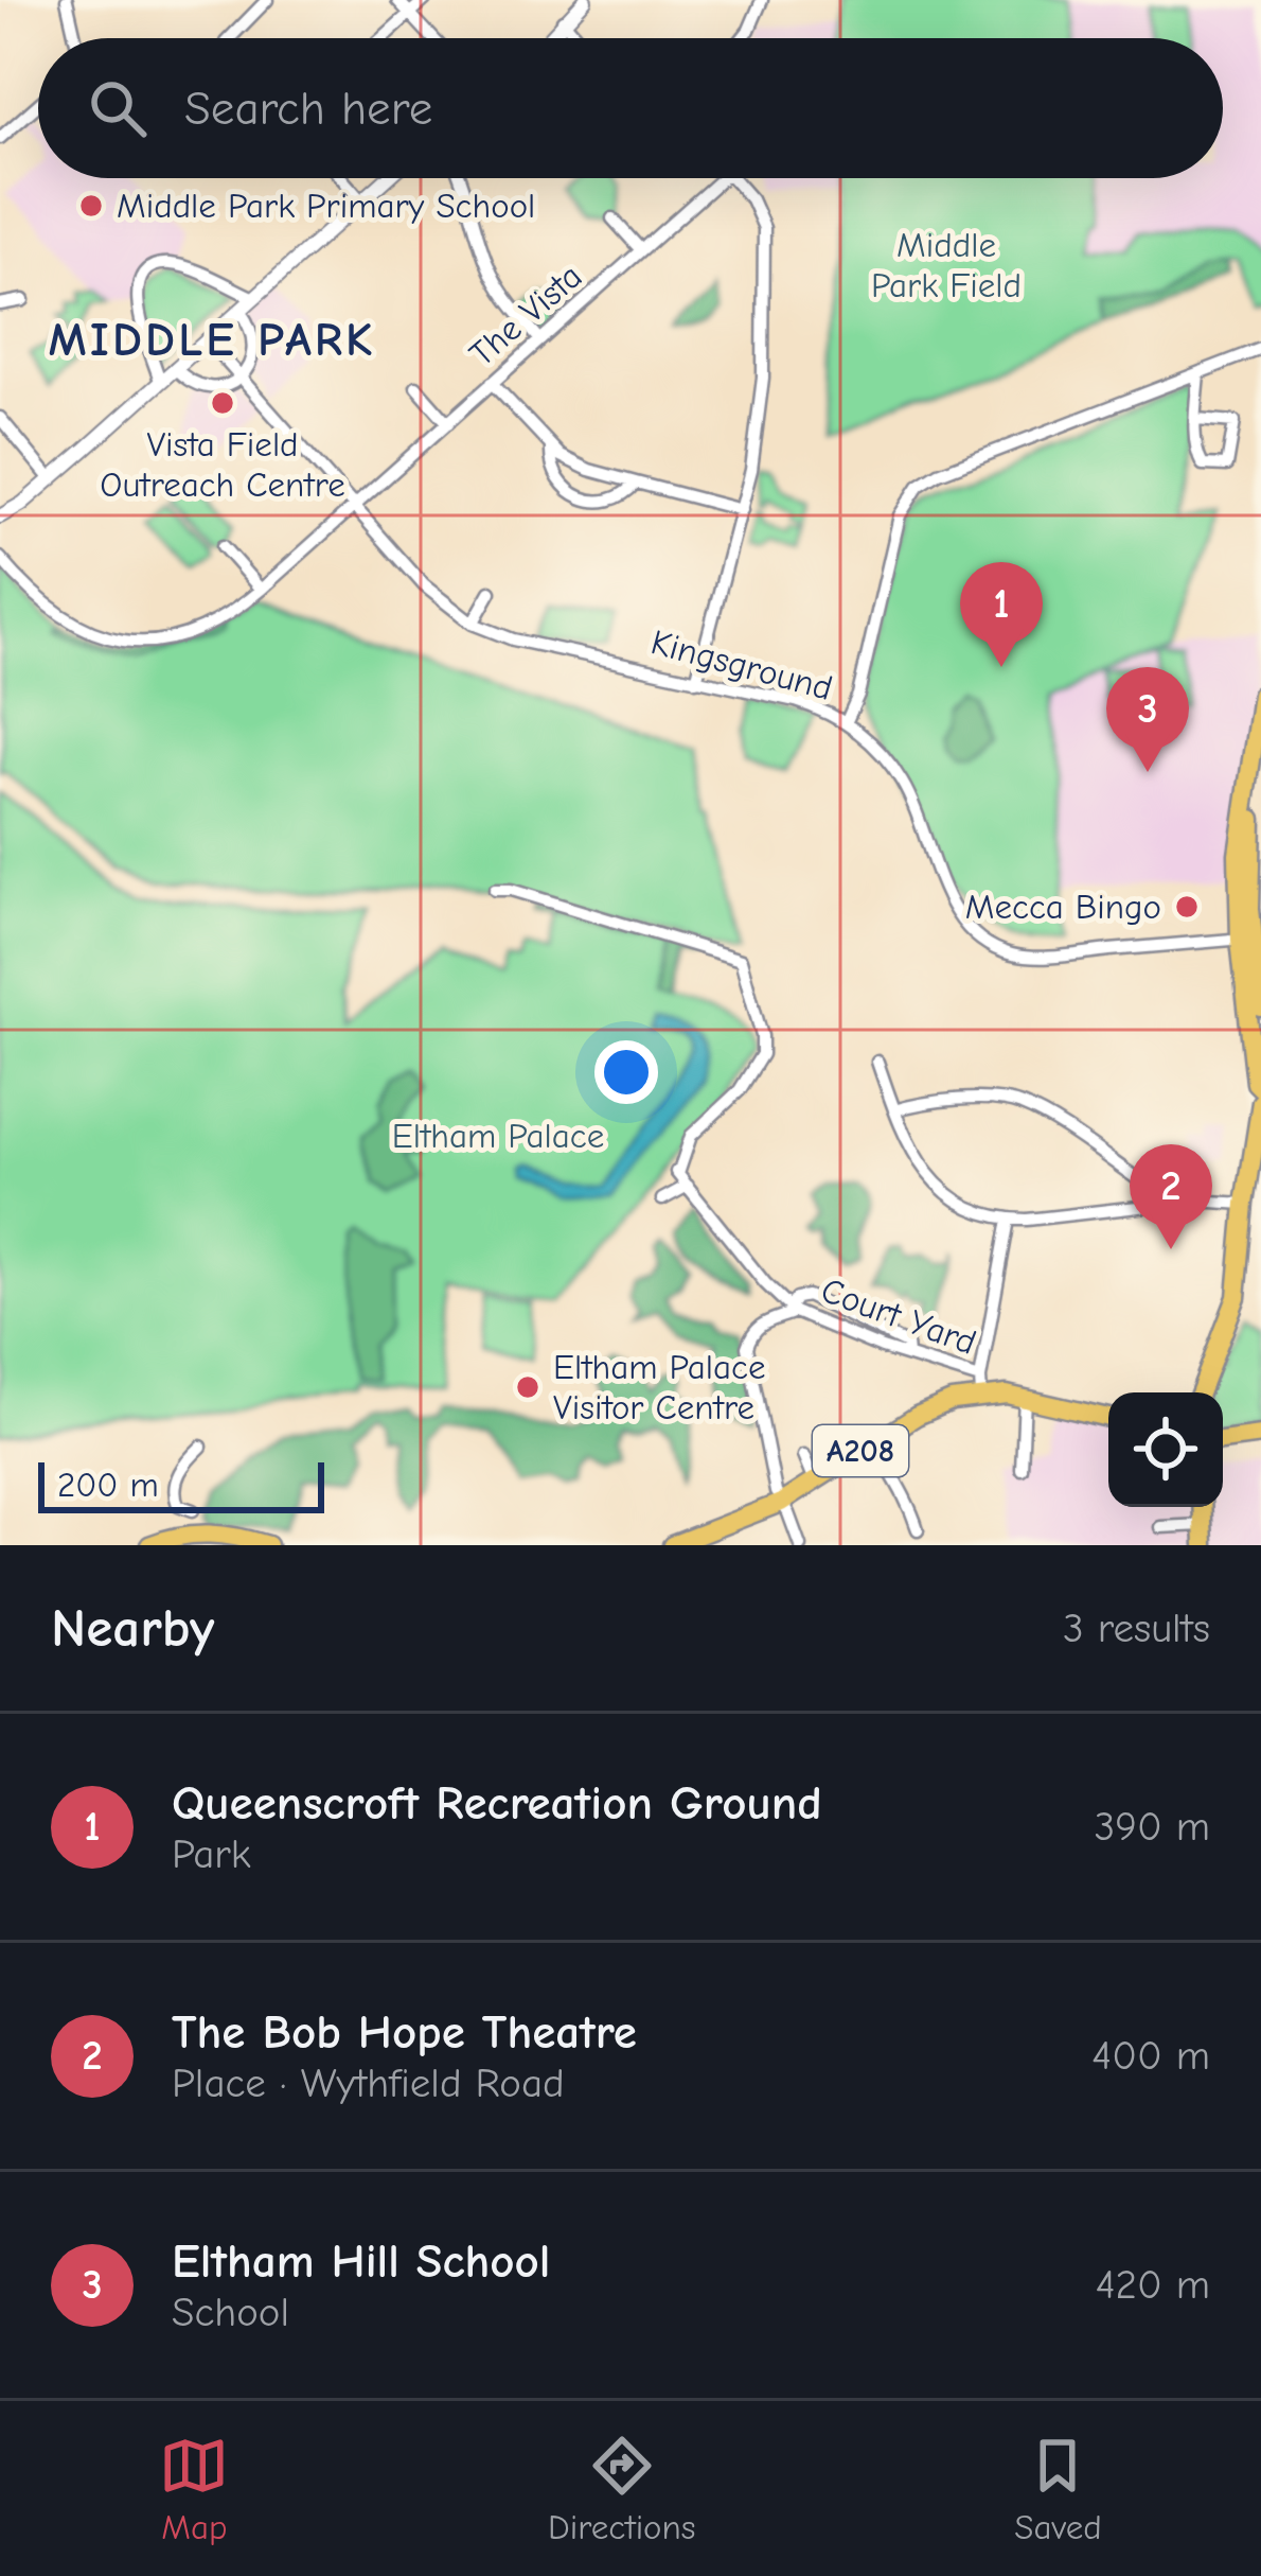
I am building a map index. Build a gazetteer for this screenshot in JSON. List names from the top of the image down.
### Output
{
  "streets": {
    "main road": ["Court Yard", "A208"],
    "street": ["The Vista", "Kingsground"]
  },
  "crossings": [
    ["The Vista", "Kingsground"],
    ["Court Yard", "A208"]
  ],
  "districts": ["MIDDLE PARK"],
  "parks": ["Middle Park Field", "Eltham Palace"],
  "places": [
    "Middle Park Primary School",
    "Vista Field Outreach Centre",
    "Mecca Bingo",
    "Eltham Palace Visitor Centre"
  ],
  "scale_bar": "200 m",
  "page": {
    "search": "Search here",
    "pins": ["1", "3", "2"],
    "scale": "200 m",
    "heading": ["Nearby", "3 results"],
    "list": [
      {
        "mark": "1",
        "name": "Queenscroft Recreation Ground",
        "note": "Park",
        "value": "390 m"
      },
      {
        "mark": "2",
        "name": "The Bob Hope Theatre",
        "note": "Place · Wythfield Road",
        "value": "400 m"
      },
      {
        "mark": "3",
        "name": "Eltham Hill School",
        "note": "School",
        "value": "420 m"
      }
    ],
    "nav": ["Map", "Directions", "Saved"]
  }
}
